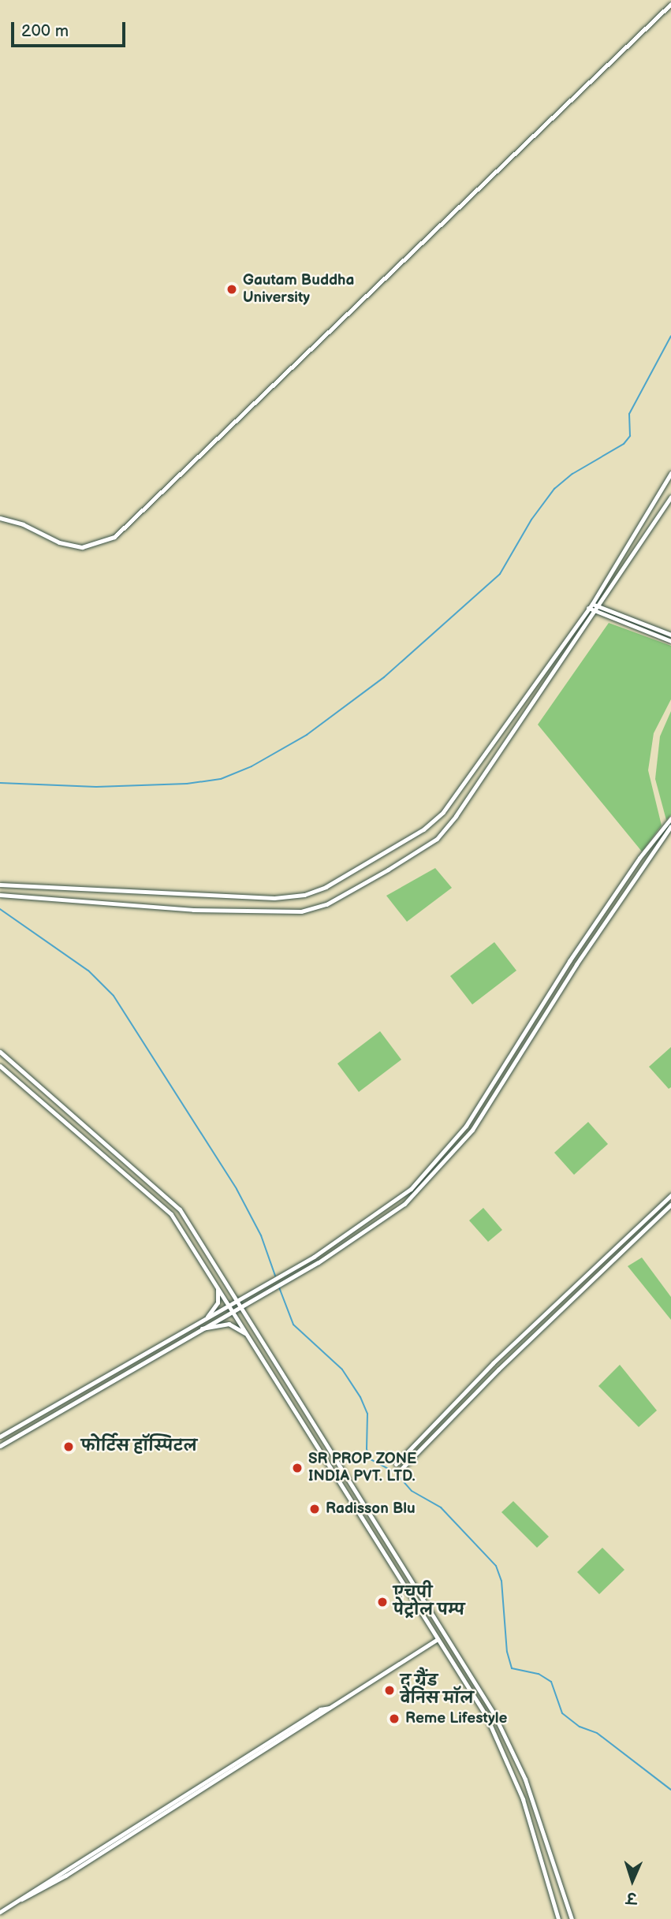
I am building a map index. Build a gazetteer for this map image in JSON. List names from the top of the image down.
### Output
{
  "places": [
    "Gautam Buddha University",
    "फोर्टिस हॉस्पिटल",
    "SR PROP ZONE INDIA PVT. LTD.",
    "Radisson Blu",
    "एचपी पेट्रोल पम्प",
    "द ग्रैंड वेनिस मॉल",
    "Reme Lifestyle"
  ],
  "scale_bar": "200 m",
  "north": "bottom"
}
